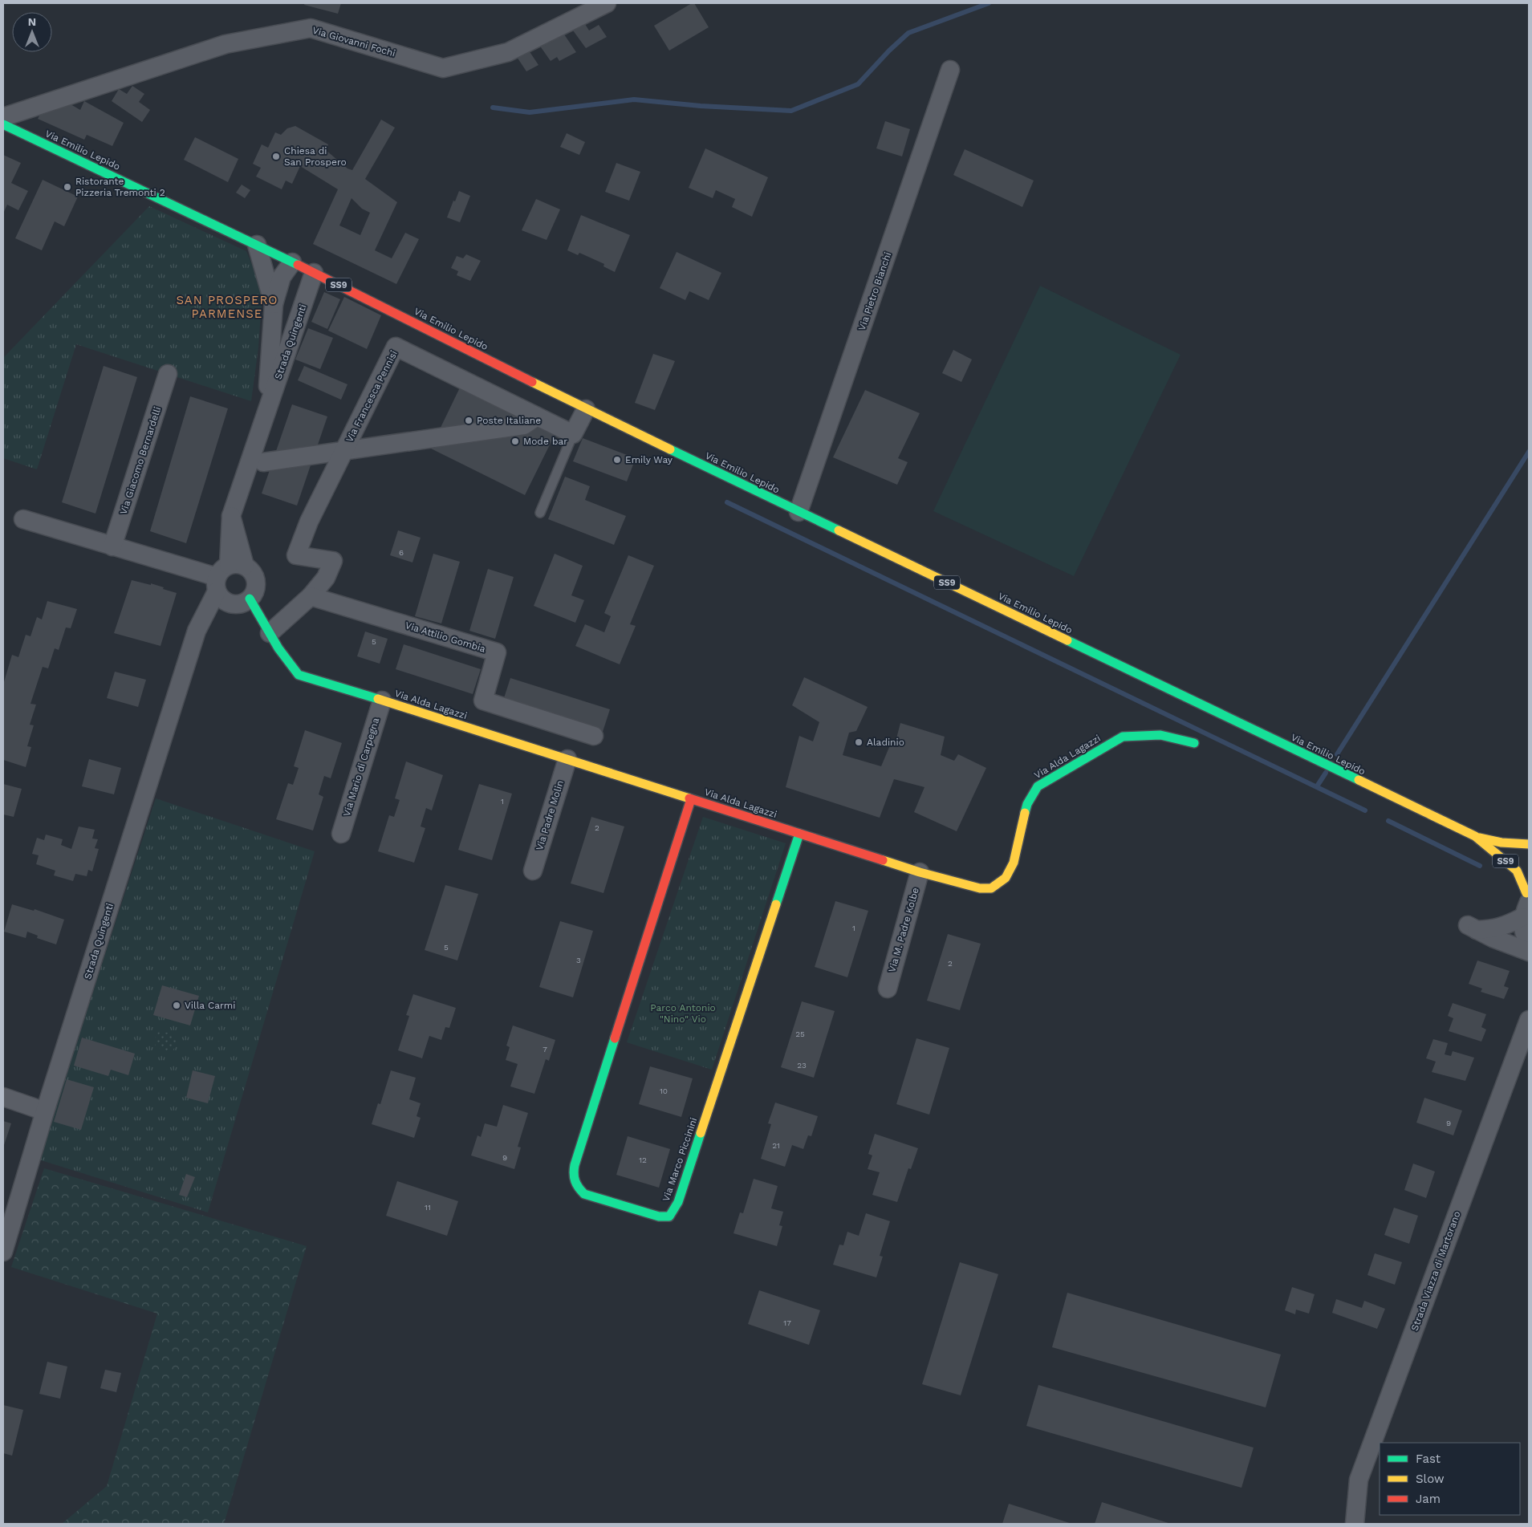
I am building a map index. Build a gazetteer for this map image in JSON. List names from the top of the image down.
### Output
{
  "streets": {
    "street": [
      "Via Giovanni Fochi",
      "Via Emilio Lepido",
      "SS9",
      "Via Pietro Bianchi",
      "Strada Quingenti",
      "Via Francesca Pennisi",
      "Via Giacomo Bernardelli",
      "Via Attilio Gombia",
      "Via Alda Lagazzi",
      "Via Mario di Carpegna",
      "Via Padre Molin",
      "Via M. Padre Kolbe",
      "Via Marco Piccinini",
      "Strada Viazza di Martorano"
    ]
  },
  "crossings": [
    ["Via Emilio Lepido", "SS9"],
    ["Via Emilio Lepido", "Via Pietro Bianchi"],
    ["Via Emilio Lepido", "Strada Quingenti"],
    ["Via Francesca Pennisi", "Via Attilio Gombia"],
    ["Via Alda Lagazzi", "Via Mario di Carpegna"],
    ["Via Alda Lagazzi", "Via Padre Molin"],
    ["Via Alda Lagazzi", "Via M. Padre Kolbe"],
    ["Via Alda Lagazzi", "Via Marco Piccinini"]
  ],
  "districts": ["SAN PROSPERO PARMENSE"],
  "parks": ["Parco Antonio \"Nino\" Vio"],
  "places": [
    "Chiesa di San Prospero",
    "Ristorante Pizzeria Tremonti 2",
    "Poste Italiane",
    "Mode bar",
    "Emily Way",
    "Aladinio",
    "Villa Carmi"
  ],
  "house_numbers": [
    "6",
    "5",
    "1",
    "2",
    "1",
    "5",
    "3",
    "2",
    "25",
    "7",
    "23",
    "10",
    "9",
    "21",
    "9",
    "12",
    "11",
    "17"
  ],
  "legend": ["Fast", "Slow", "Jam"],
  "north": "top"
}
